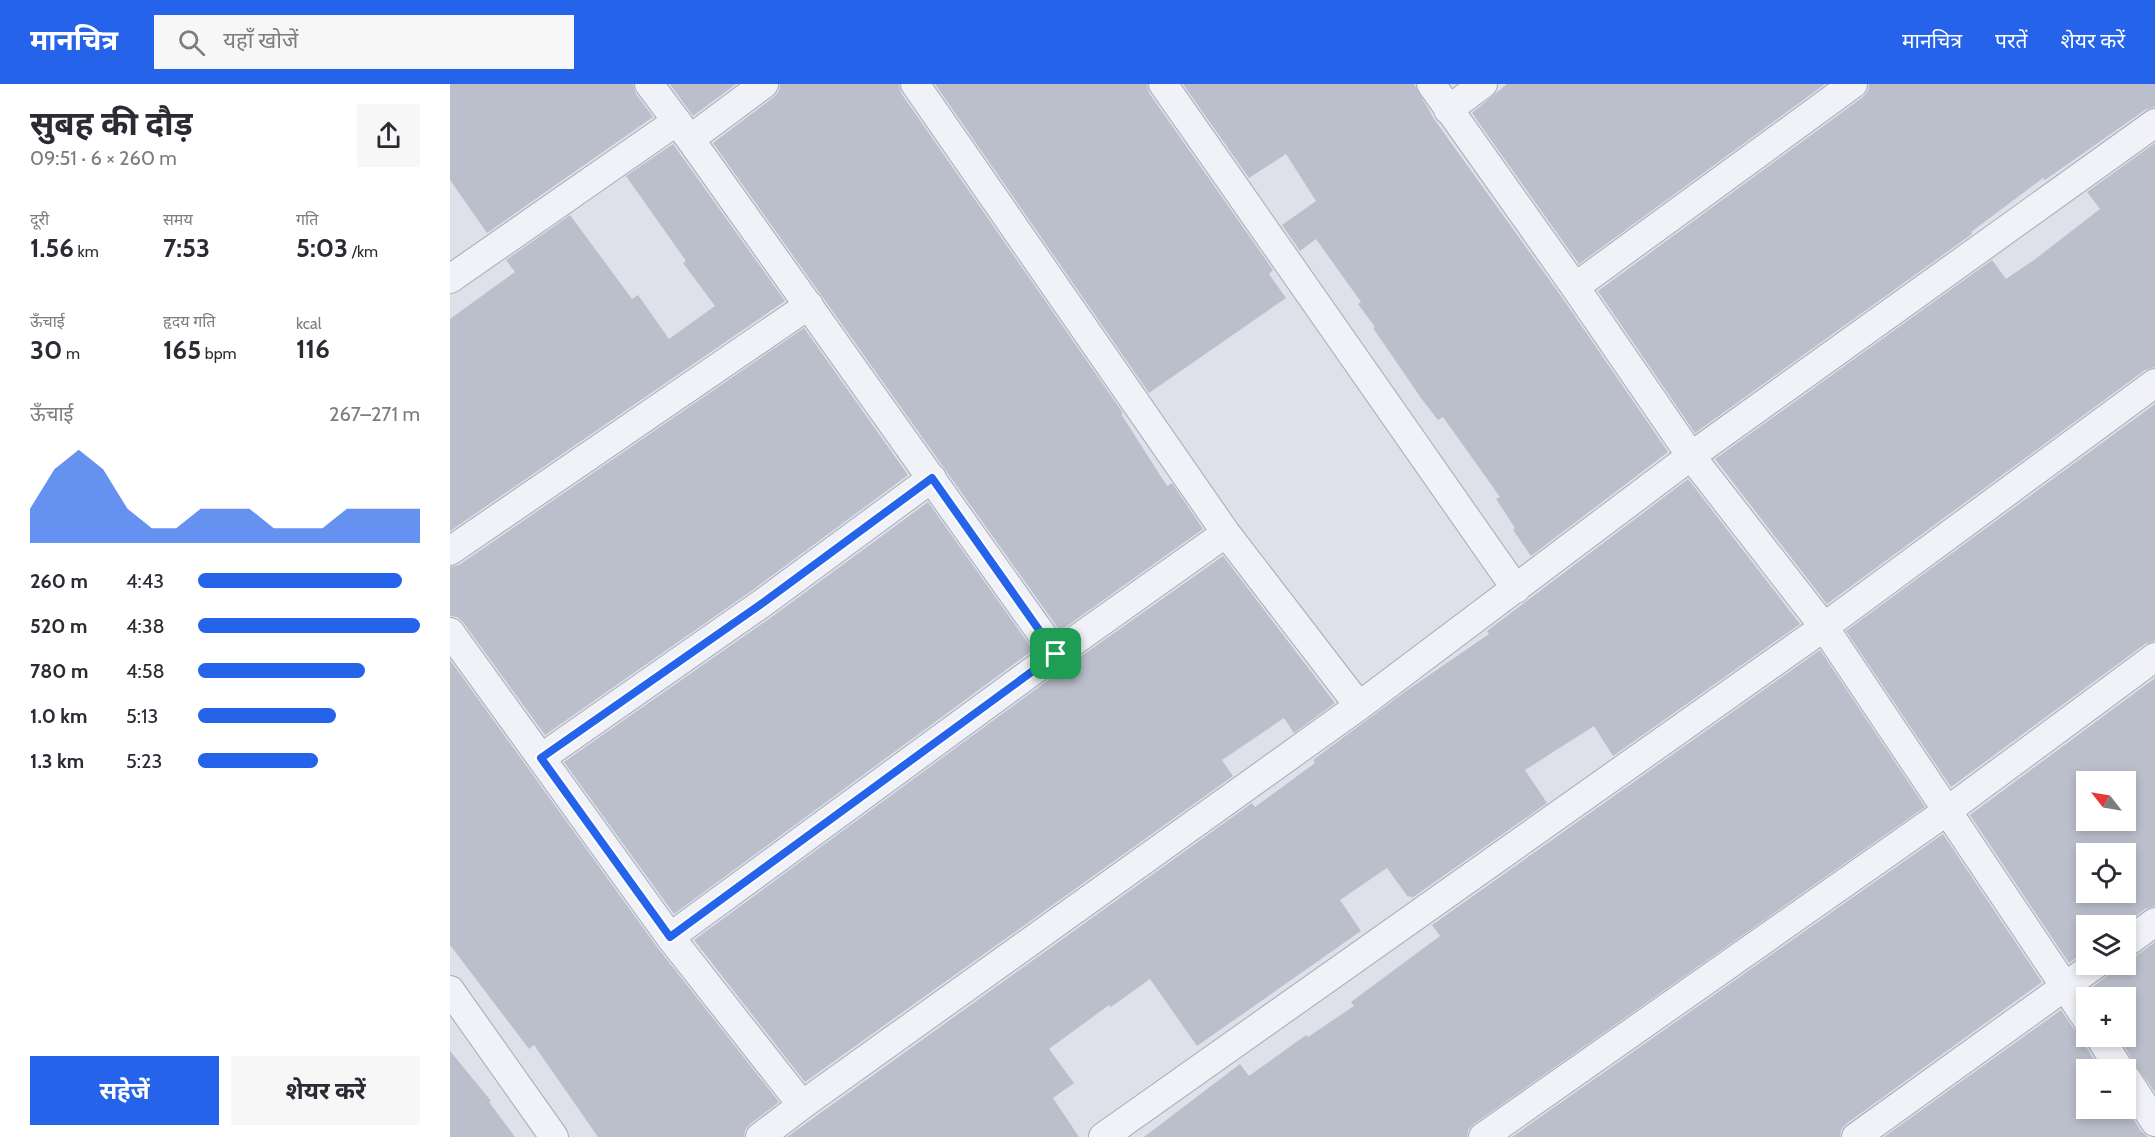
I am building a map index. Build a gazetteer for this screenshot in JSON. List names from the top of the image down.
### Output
{
  "north": "top left",
  "page": {
    "header": "मानचित्र",
    "search": "यहाँ खोजें",
    "nav": ["मानचित्र", "परतें", "शेयर करें"],
    "heading": ["सुबह की दौड़", "09:51 · 6 × 260 m"],
    "stats": [
      ["दूरी", "1.56 km"],
      ["समय", "7:53"],
      ["गति", "5:03 /km"],
      ["ऊँचाई", "30 m"],
      ["हृदय गति", "165 bpm"],
      ["kcal", "116"]
    ],
    "chart": ["ऊँचाई", "267–271 m"],
    "list": [
      {
        "name": "260 m",
        "note": "4:43"
      },
      {
        "name": "520 m",
        "note": "4:38"
      },
      {
        "name": "780 m",
        "note": "4:58"
      },
      {
        "name": "1.0 km",
        "note": "5:13"
      },
      {
        "name": "1.3 km",
        "note": "5:23"
      }
    ],
    "map_buttons": ["+", "−"],
    "buttons": ["सहेजें", "शेयर करें"]
  }
}
